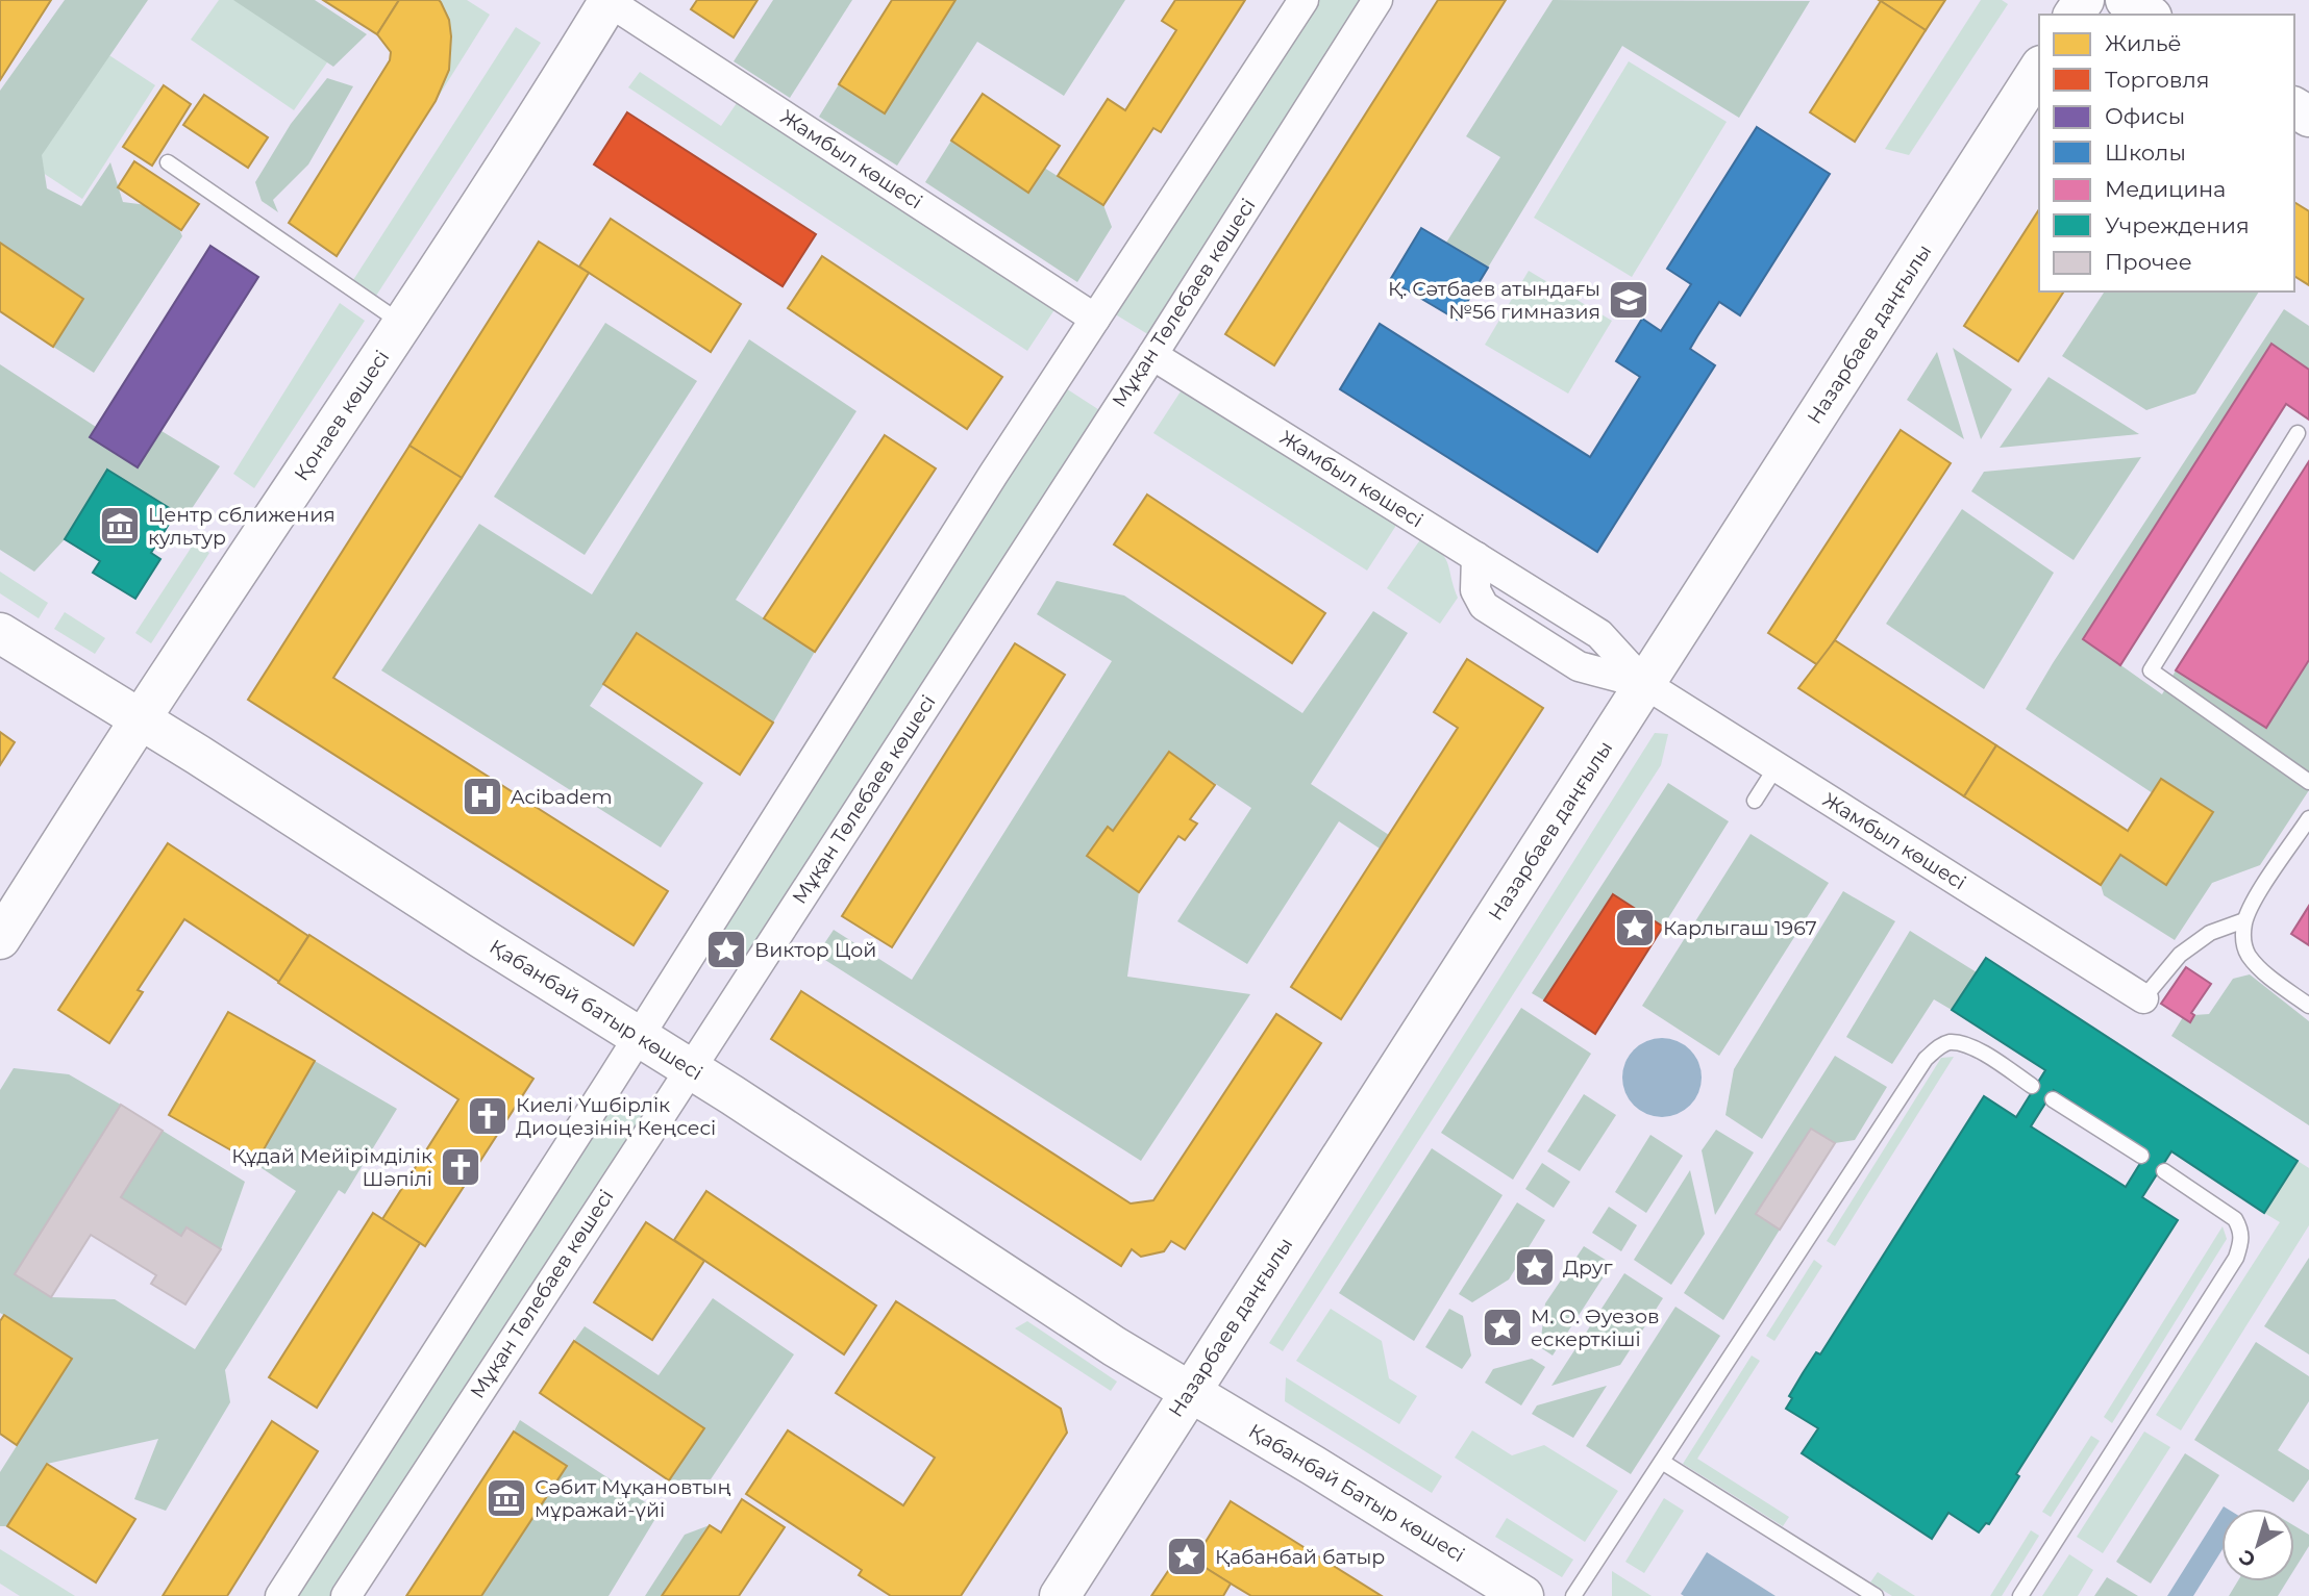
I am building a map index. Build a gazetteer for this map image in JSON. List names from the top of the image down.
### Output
{
  "streets": {
    "street": [
      "Жамбыл көшесі",
      "Мұқан Төлебаев көшесі",
      "Назарбаев даңғылы",
      "Қонаев көшесі",
      "Қабанбай батыр көшесі",
      "Қабанбай Батыр көшесі"
    ]
  },
  "crossings": [
    ["Жамбыл көшесі", "Мұқан Төлебаев көшесі"],
    ["Жамбыл көшесі", "Назарбаев даңғылы"],
    ["Жамбыл көшесі", "Қонаев көшесі"],
    ["Мұқан Төлебаев көшесі", "Қабанбай батыр көшесі"],
    ["Назарбаев даңғылы", "Қабанбай батыр көшесі"],
    ["Назарбаев даңғылы", "Қабанбай Батыр көшесі"],
    ["Қонаев көшесі", "Қабанбай батыр көшесі"],
    ["Қабанбай батыр көшесі", "Қабанбай Батыр көшесі"]
  ],
  "places": {
    "school or university": ["Қ. Сәтбаев атындағы №56 гимназия"],
    "museum": ["Центр сближения культур", "Сәбит Мұқановтың мұражай-үйі"],
    "hospital": ["Acibadem"],
    "place": [
      "Карлыгаш 1967",
      "Виктор Цой",
      "Друг",
      "М. О. Әуезов ескерткіші",
      "Қабанбай батыр"
    ],
    "church": ["Киелі Үшбірлік Диоцезінің Кеңсесі", "Құдай Мейірімділік Шәпілі"]
  },
  "legend": [
    "Жильё",
    "Торговля",
    "Офисы",
    "Школы",
    "Медицина",
    "Учреждения",
    "Прочее"
  ],
  "north": "bottom left"
}
